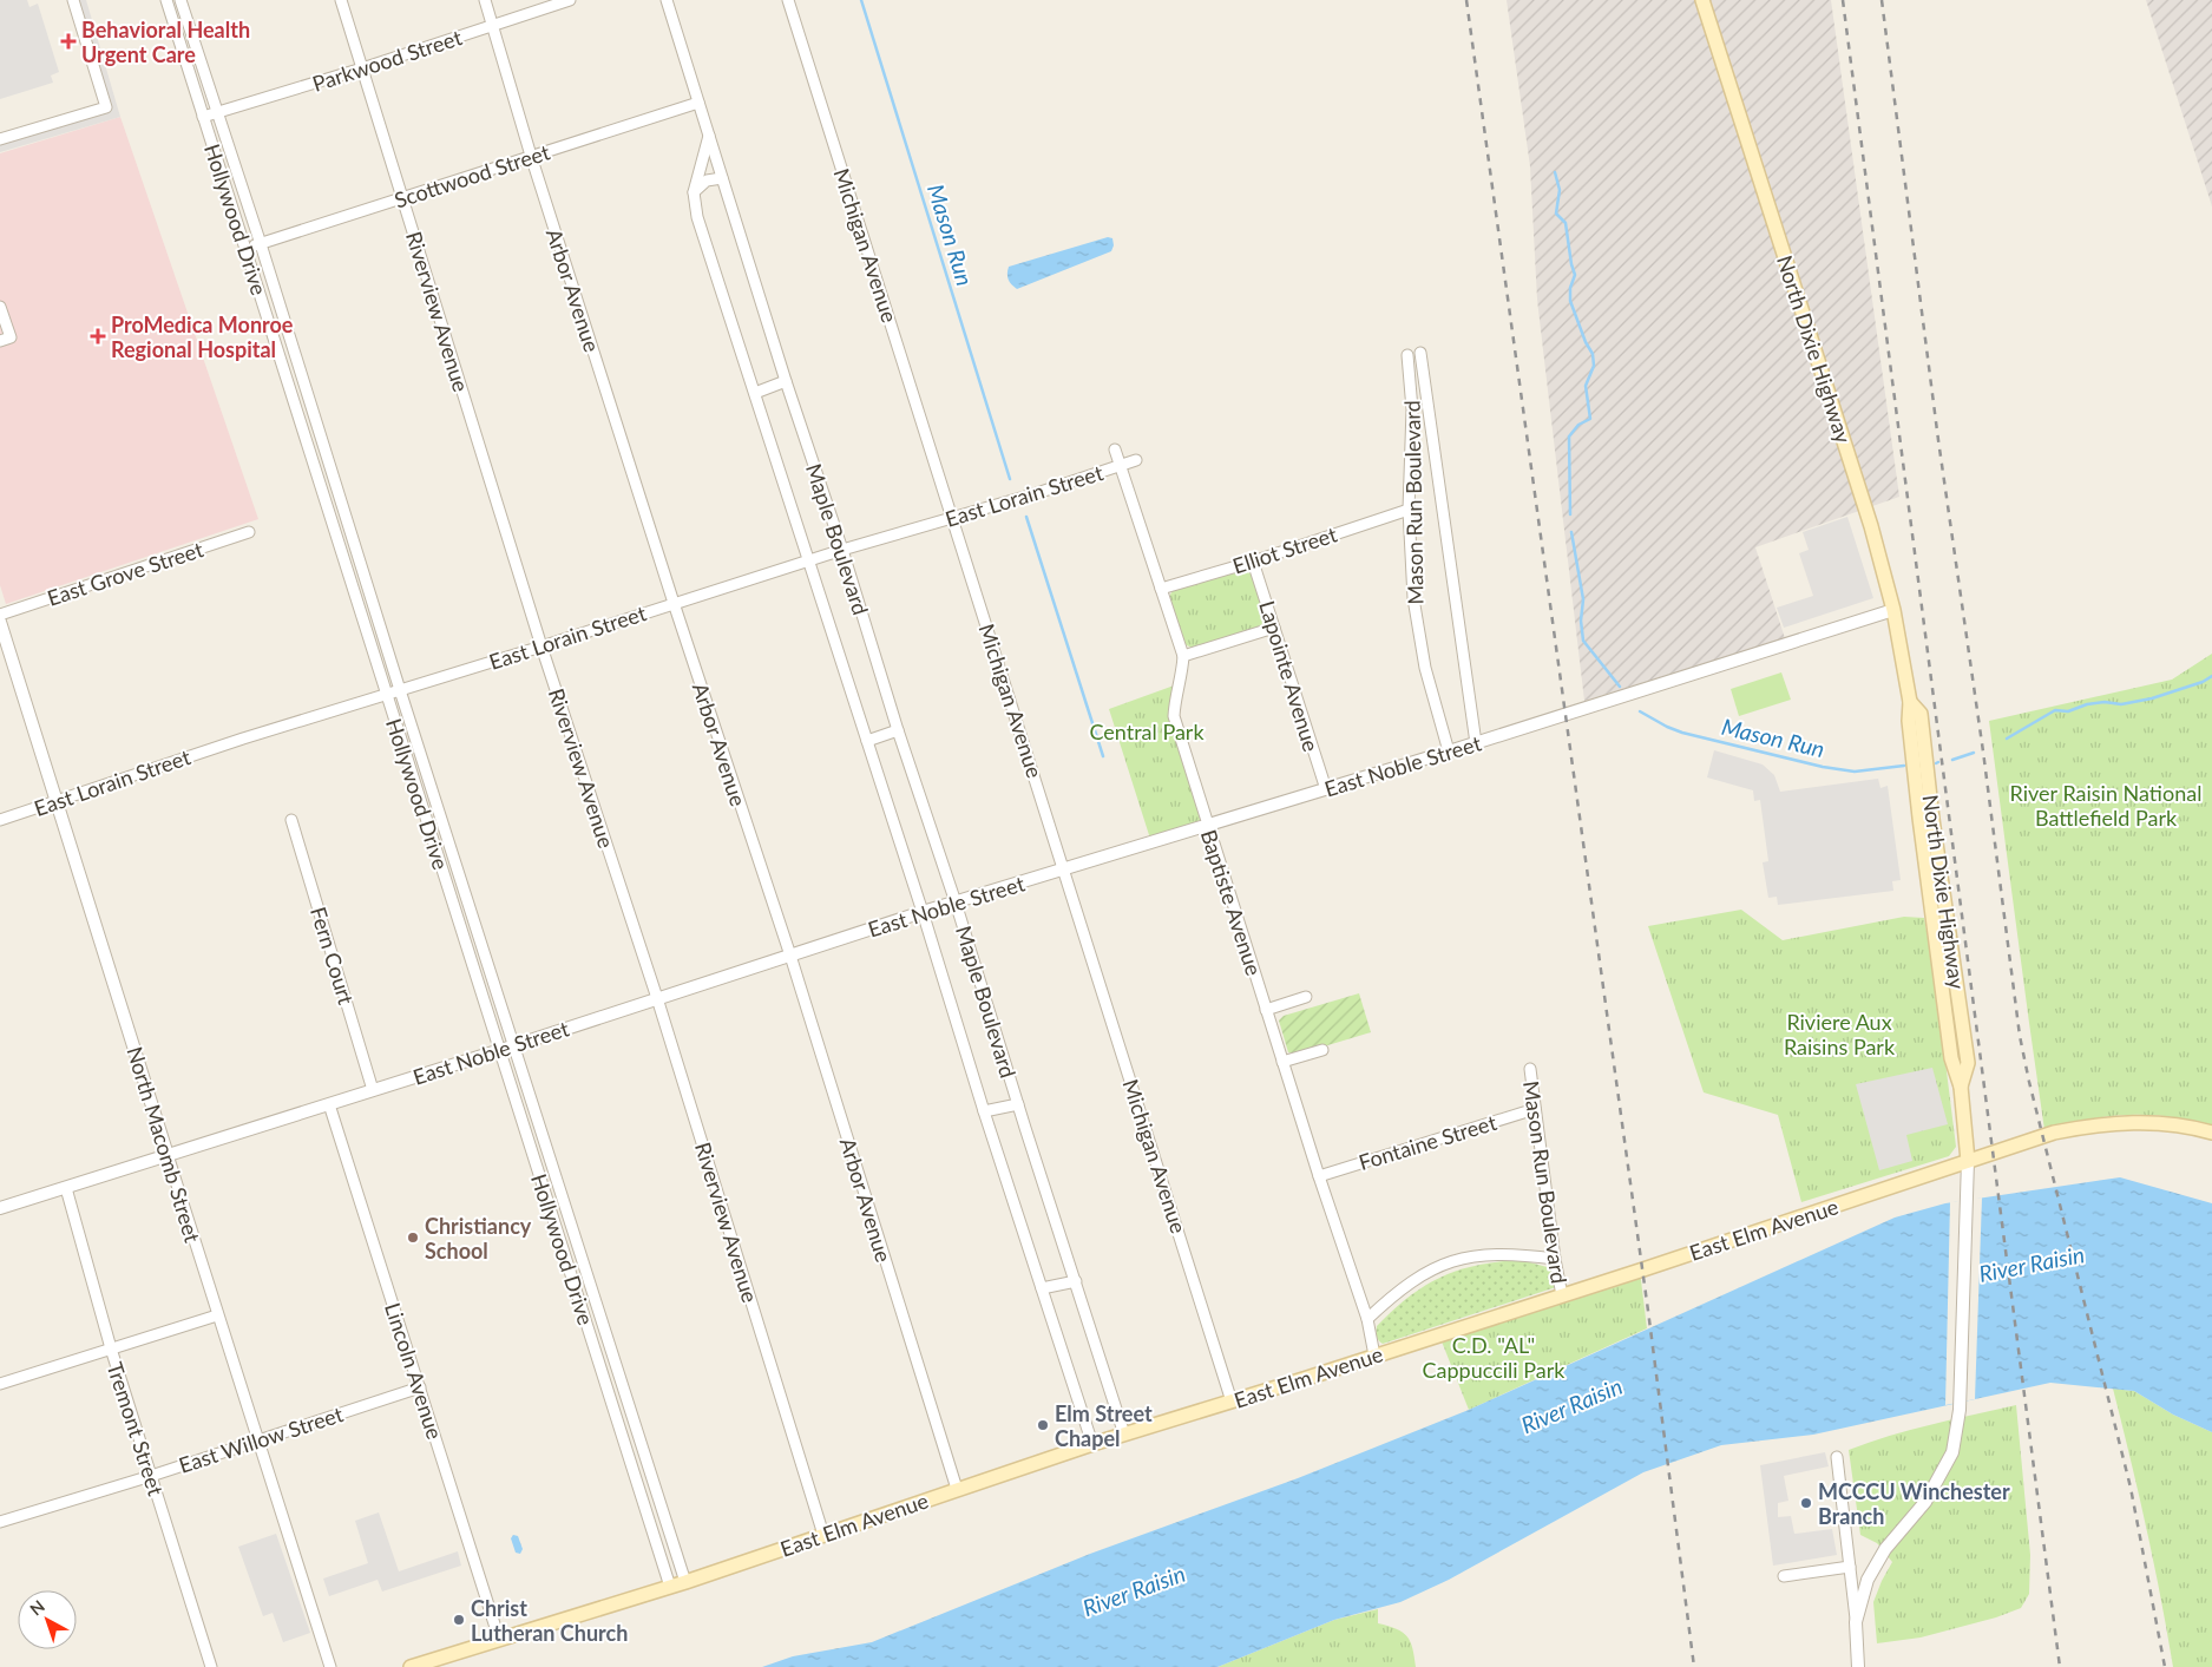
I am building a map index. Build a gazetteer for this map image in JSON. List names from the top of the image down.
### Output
{
  "streets": {
    "main road": ["North Dixie Highway", "East Elm Avenue"],
    "street": [
      "Parkwood Street",
      "Scottwood Street",
      "Hollywood Drive",
      "Michigan Avenue",
      "Arbor Avenue",
      "Riverview Avenue",
      "East Lorain Street",
      "Mason Run Boulevard",
      "Maple Boulevard",
      "Elliot Street",
      "East Grove Street",
      "Lapointe Avenue",
      "East Noble Street",
      "Baptiste Avenue",
      "Fern Court",
      "Fontaine Street",
      "North Macomb Street",
      "Lincoln Avenue",
      "Tremont Street",
      "East Willow Street"
    ]
  },
  "crossings": [
    ["Parkwood Street", "Hollywood Drive"],
    ["Parkwood Street", "Arbor Avenue"],
    ["Parkwood Street", "Riverview Avenue"],
    ["Scottwood Street", "Hollywood Drive"],
    ["Scottwood Street", "Arbor Avenue"],
    ["Scottwood Street", "Riverview Avenue"],
    ["Scottwood Street", "Maple Boulevard"],
    ["Hollywood Drive", "East Lorain Street"],
    ["Hollywood Drive", "East Noble Street"],
    ["Hollywood Drive", "East Elm Avenue"],
    ["Michigan Avenue", "East Lorain Street"],
    ["Michigan Avenue", "East Noble Street"],
    ["Michigan Avenue", "East Elm Avenue"],
    ["Arbor Avenue", "East Lorain Street"],
    ["Arbor Avenue", "East Noble Street"],
    ["Arbor Avenue", "East Elm Avenue"],
    ["Riverview Avenue", "East Lorain Street"],
    ["Riverview Avenue", "East Noble Street"],
    ["Riverview Avenue", "East Elm Avenue"],
    ["North Dixie Highway", "East Noble Street"],
    ["North Dixie Highway", "East Elm Avenue"],
    ["East Lorain Street", "Maple Boulevard"],
    ["East Lorain Street", "Baptiste Avenue"],
    ["East Lorain Street", "North Macomb Street"],
    ["Mason Run Boulevard", "Elliot Street"],
    ["Mason Run Boulevard", "East Noble Street"],
    ["Mason Run Boulevard", "Fontaine Street"],
    ["Mason Run Boulevard", "East Elm Avenue"],
    ["Maple Boulevard", "East Noble Street"],
    ["Maple Boulevard", "East Elm Avenue"],
    ["Elliot Street", "Lapointe Avenue"],
    ["Elliot Street", "Baptiste Avenue"],
    ["Lapointe Avenue", "East Noble Street"],
    ["East Noble Street", "Baptiste Avenue"],
    ["East Noble Street", "Fern Court"],
    ["East Noble Street", "North Macomb Street"],
    ["East Noble Street", "Lincoln Avenue"],
    ["East Noble Street", "Tremont Street"],
    ["Baptiste Avenue", "Fontaine Street"],
    ["Baptiste Avenue", "East Elm Avenue"],
    ["North Macomb Street", "East Willow Street"],
    ["East Elm Avenue", "Lincoln Avenue"],
    ["Lincoln Avenue", "East Willow Street"],
    ["Tremont Street", "East Willow Street"]
  ],
  "water": ["Mason Run", "River Raisin"],
  "parks": [
    "Central Park",
    "River Raisin National Battlefield Park",
    "Riviere Aux Raisins Park",
    "C.D. \"AL\" Cappuccili Park"
  ],
  "places": {
    "health": ["Behavioral Health Urgent Care", "ProMedica Monroe Regional Hospital"],
    "other": [
      "Christiancy School",
      "Elm Street Chapel",
      "MCCCU Winchester Branch",
      "Christ Lutheran Church"
    ]
  },
  "north": "top left"
}
